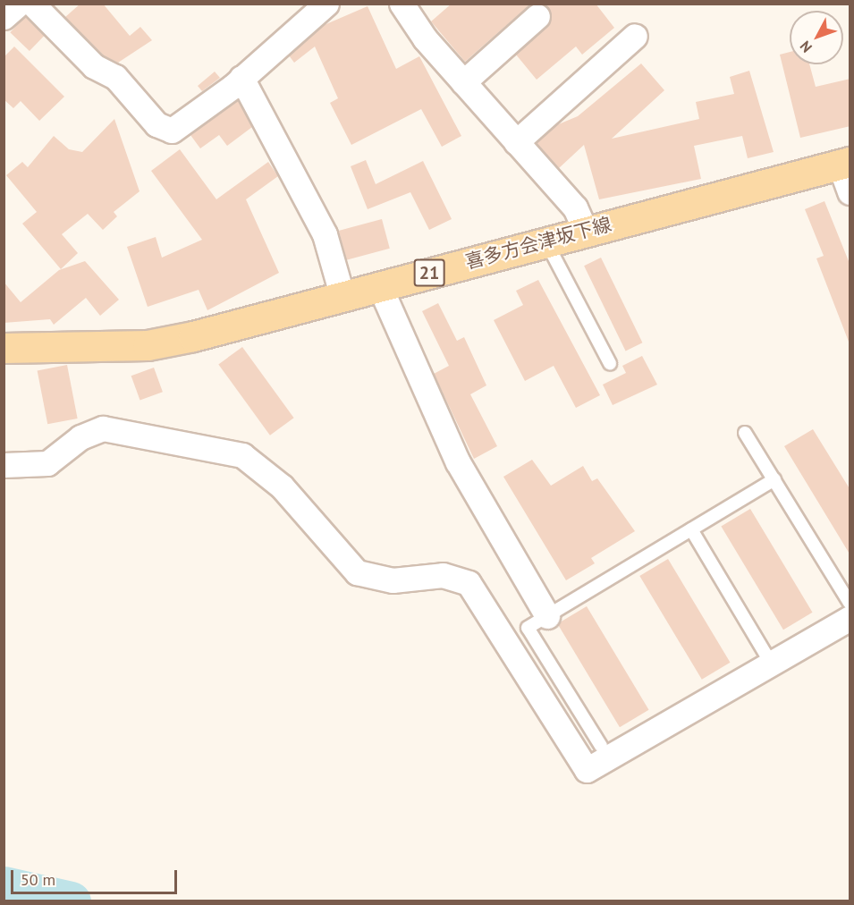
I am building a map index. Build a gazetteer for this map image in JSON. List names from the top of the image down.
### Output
{
  "streets": {
    "main road": ["喜多方会津坂下線", "21"]
  },
  "scale_bar": "50 m",
  "north": "bottom left"
}
